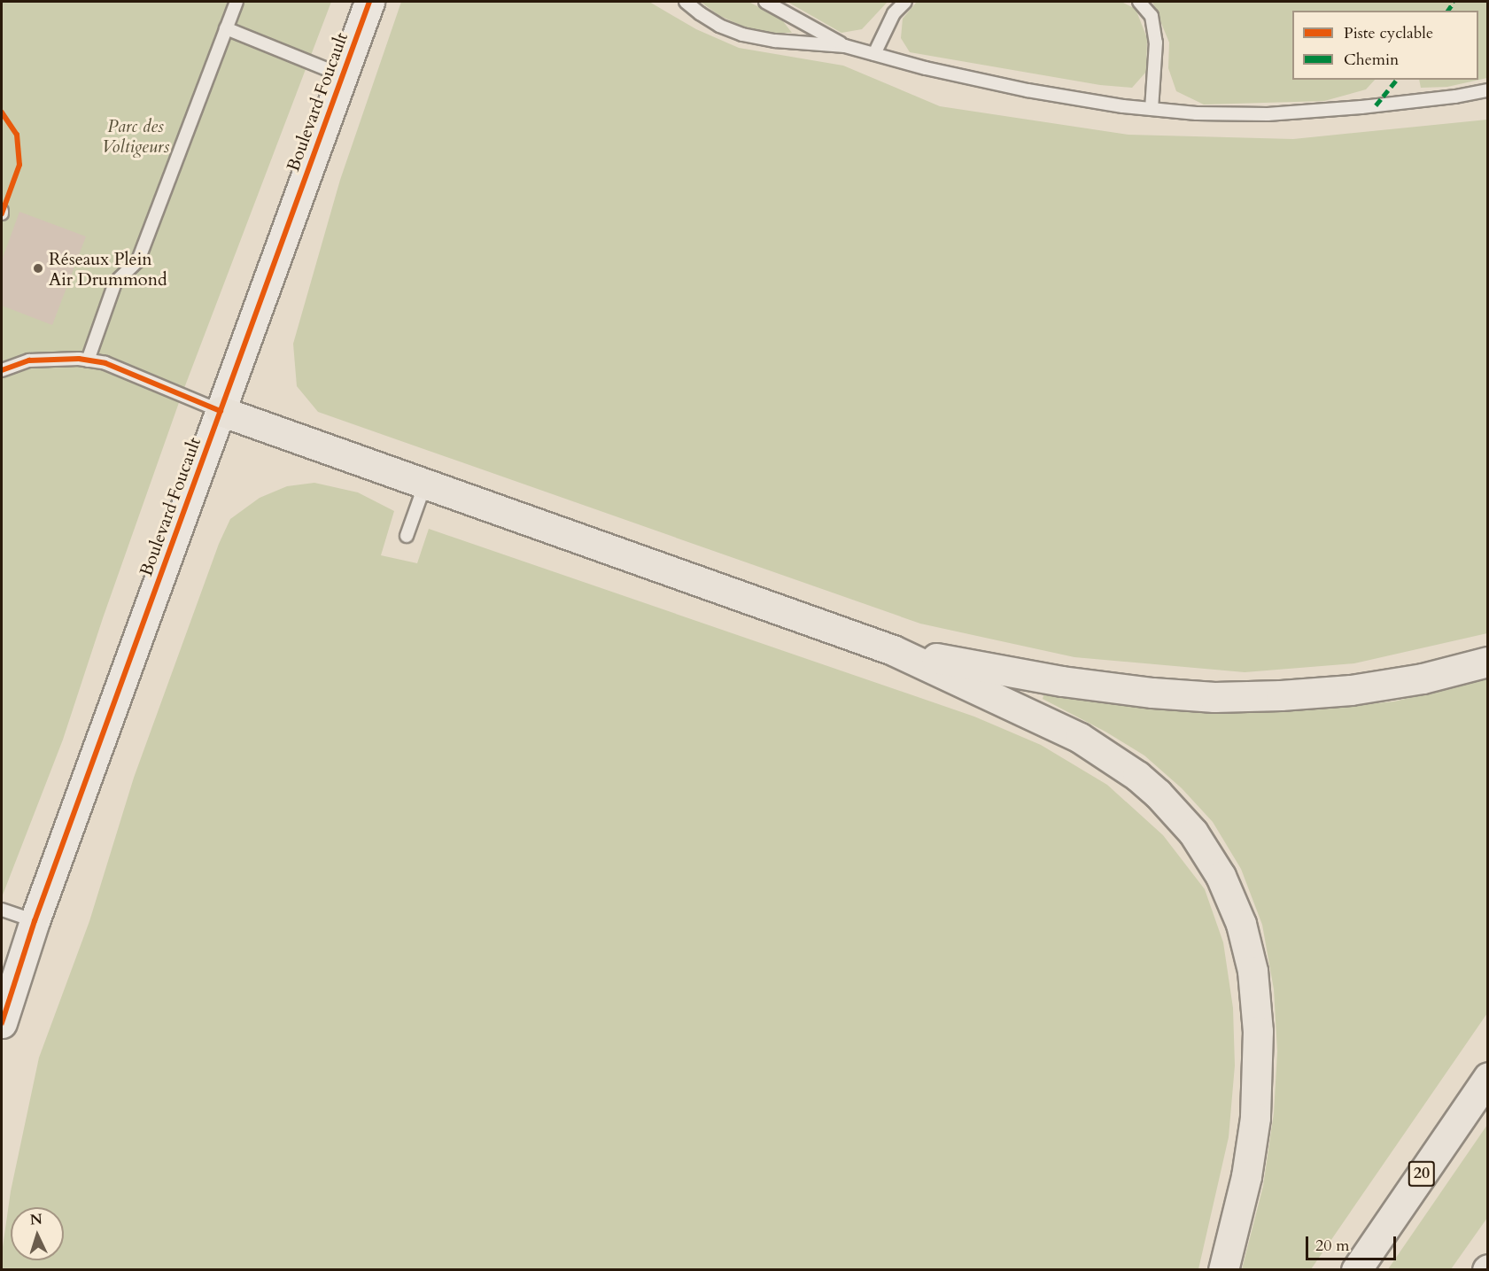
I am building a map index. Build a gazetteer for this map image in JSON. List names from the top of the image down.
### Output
{
  "streets": {
    "highway": ["20"],
    "street": ["Boulevard Foucault"]
  },
  "parks": ["Parc des Voltigeurs"],
  "places": ["Réseaux Plein Air Drummond"],
  "legend": ["Piste cyclable", "Chemin"],
  "scale_bar": "20 m",
  "north": "top"
}
